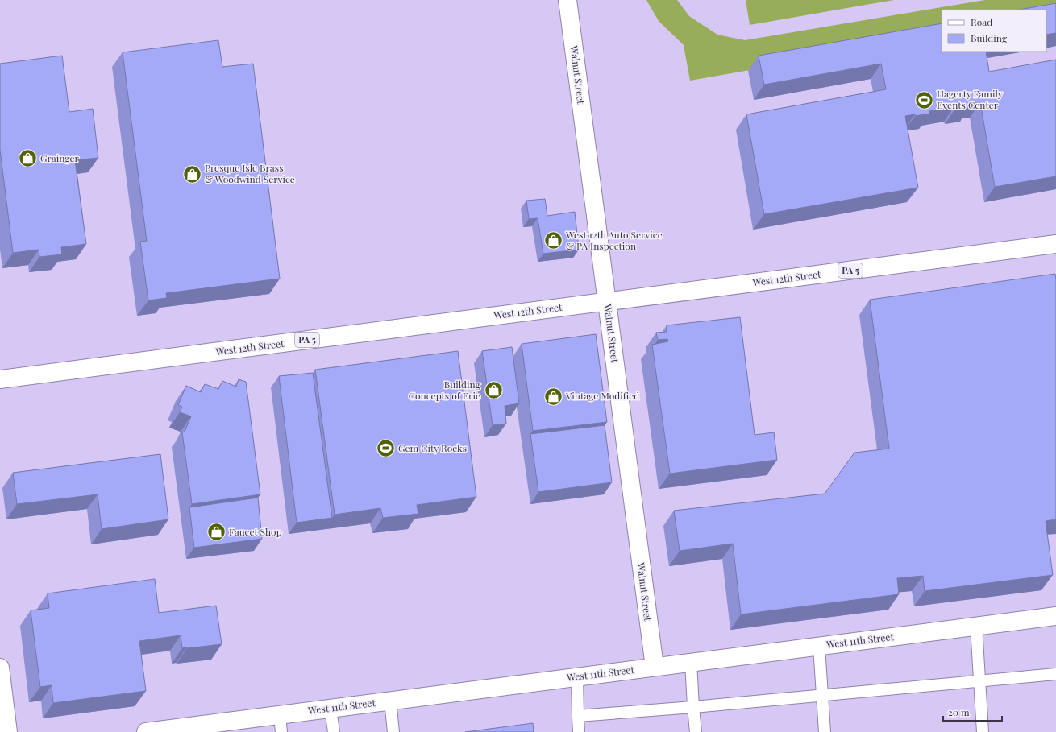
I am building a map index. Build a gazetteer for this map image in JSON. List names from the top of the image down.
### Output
{
  "streets": {
    "street": [
      "Walnut Street",
      "PA 5",
      "West 12th Street",
      "West 11th Street"
    ]
  },
  "crossings": [
    ["Walnut Street", "West 12th Street"],
    ["Walnut Street", "West 11th Street"]
  ],
  "places": {
    "sports": ["Hagerty Family Events Center", "Gem City Rocks"],
    "shop": [
      "Grainger",
      "Presque Isle Brass & Woodwind Service",
      "West 12th Auto Service & PA Inspection",
      "Building Concepts of Erie",
      "Vintage Modified",
      "Faucet Shop"
    ]
  },
  "legend": ["Road", "Building"],
  "scale_bar": "20 m"
}
